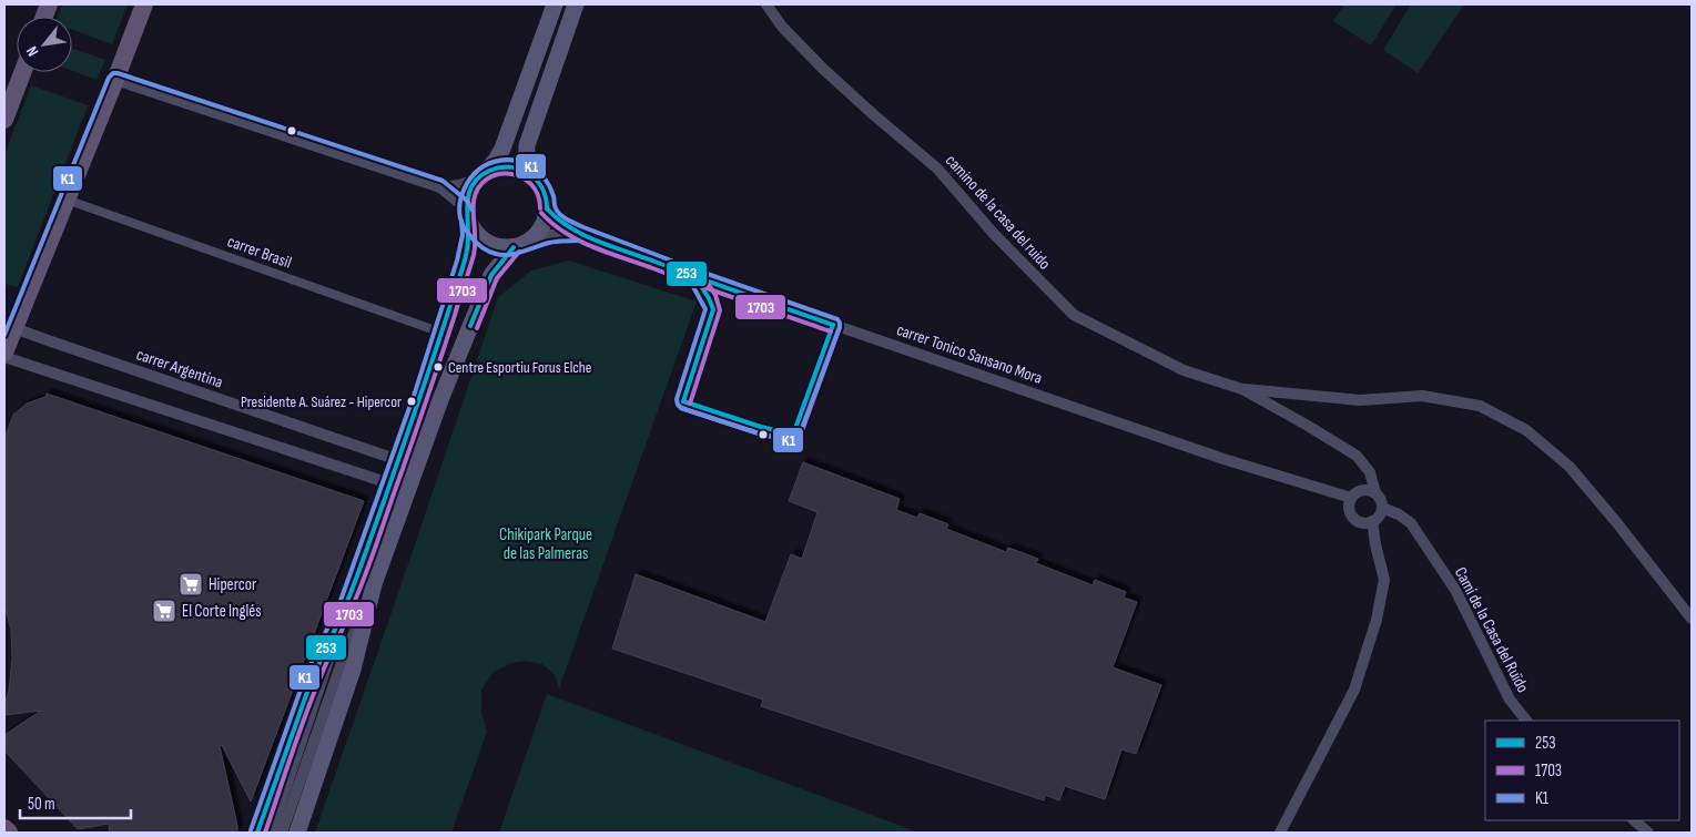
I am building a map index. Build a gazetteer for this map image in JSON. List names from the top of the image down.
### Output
{
  "streets": {
    "street": [
      "camino de la casa del ruido",
      "carrer Brasil",
      "carrer Tonico Sansano Mora",
      "carrer Argentina",
      "Camí de la Casa del Ruïdo"
    ]
  },
  "crossings": [
    ["carrer Tonico Sansano Mora", "Camí de la Casa del Ruïdo"]
  ],
  "parks": ["Chikipark Parque de las Palmeras"],
  "places": {
    "other": ["Centre Esportiu Forus Elche", "Presidente A. Suárez - Hipercor"],
    "supermarket": ["Hipercor", "El Corte Inglés"]
  },
  "lines": ["transit line K1", "transit line 253", "transit line 1703"],
  "legend": ["253", "1703", "K1"],
  "scale_bar": "50 m",
  "north": "bottom left"
}
